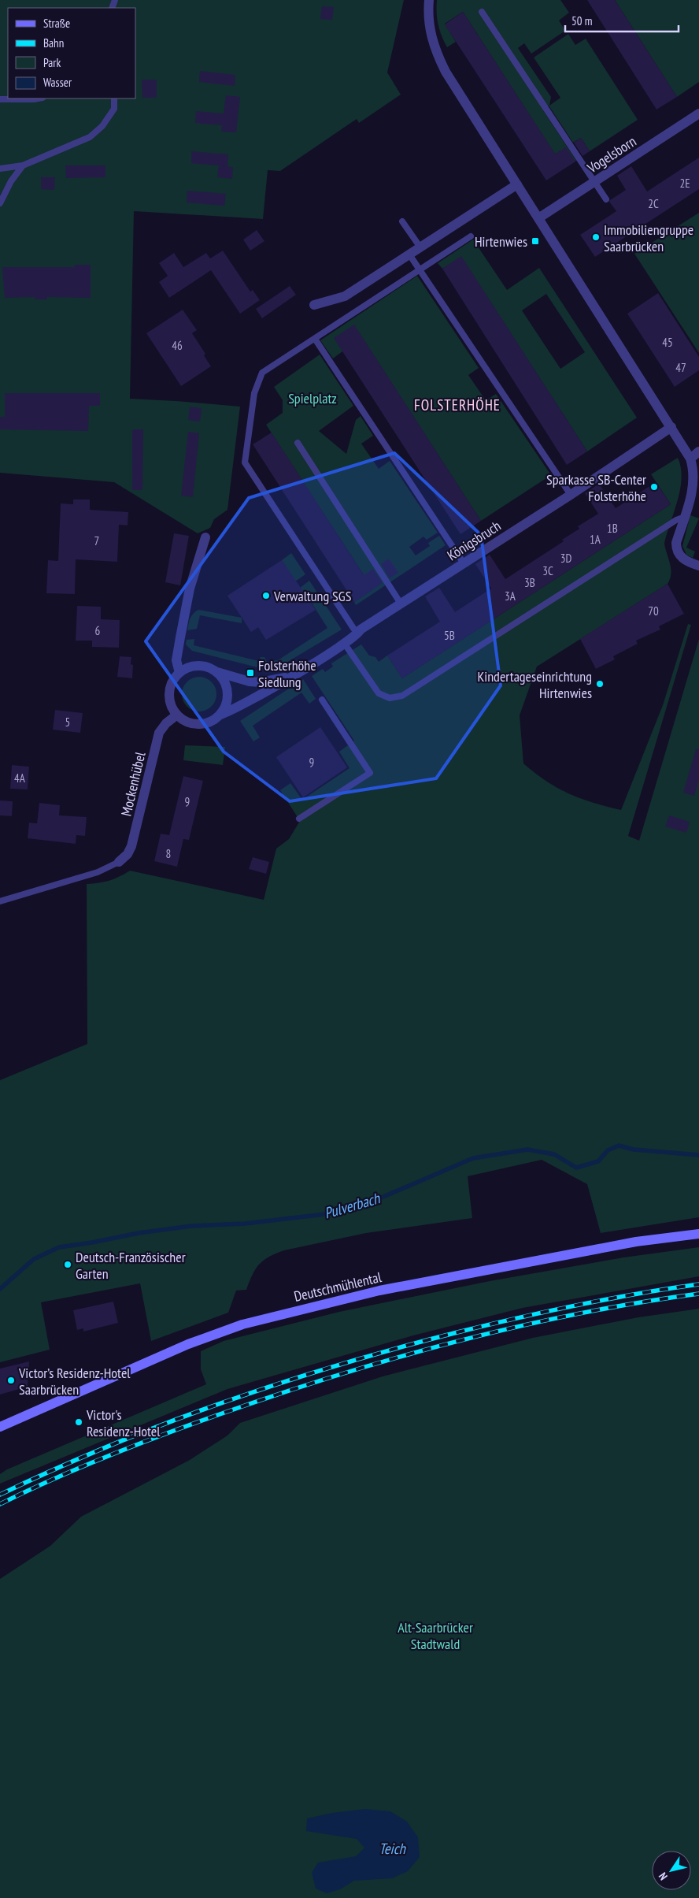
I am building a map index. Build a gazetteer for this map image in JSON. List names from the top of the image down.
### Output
{
  "streets": {
    "main road": ["Deutschmühlental"],
    "street": ["Vogelsborn", "Königsbruch", "Mockenhübel"]
  },
  "crossings": [
    ["Königsbruch", "Mockenhübel"]
  ],
  "districts": ["FOLSTERHÖHE"],
  "water": ["Pulverbach", "Teich"],
  "parks": ["Spielplatz", "Alt-Saarbrücker Stadtwald"],
  "places": {
    "other": [
      "Immobiliengruppe Saarbrücken",
      "Sparkasse SB-Center Folsterhöhe",
      "Verwaltung SGS",
      "Kindertageseinrichtung Hirtenwies",
      "Deutsch-Französischer Garten",
      "Victor’s Residenz-Hotel Saarbrücken",
      "Victor's Residenz-Hotel"
    ],
    "transit": ["Hirtenwies", "Folsterhöhe Siedlung"]
  },
  "house_numbers": [
    "2E",
    "2C",
    "45",
    "46",
    "47",
    "1B",
    "1A",
    "7",
    "3D",
    "3C",
    "3B",
    "3A",
    "70",
    "6",
    "5B",
    "5",
    "9",
    "4A",
    "9",
    "8"
  ],
  "legend": [
    "Straße",
    "Bahn",
    "Park",
    "Wasser"
  ],
  "scale_bar": "50 m",
  "north": "bottom left"
}
